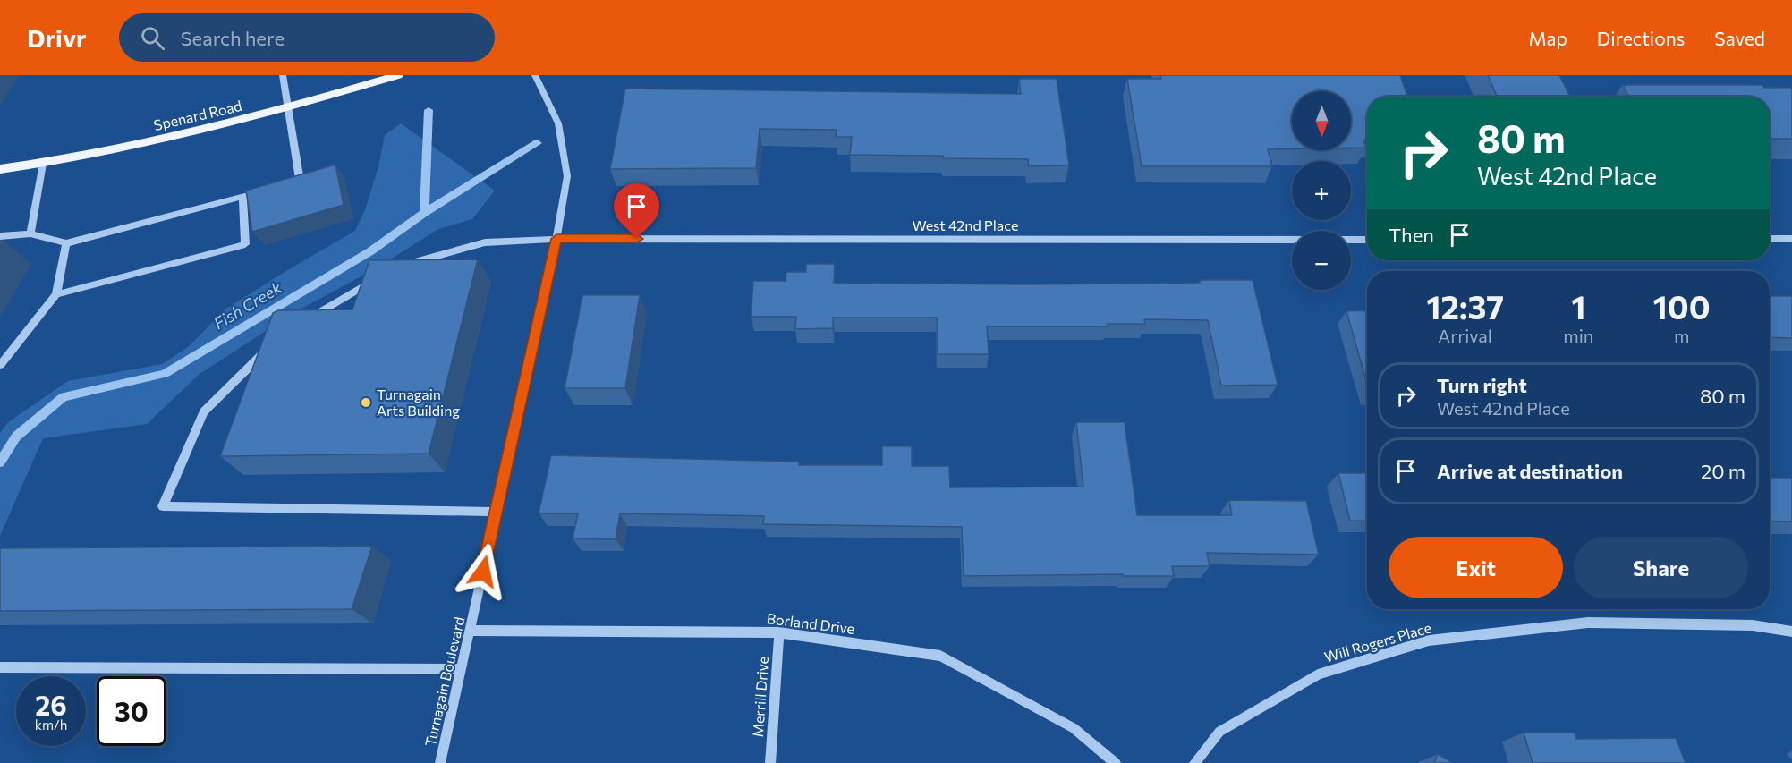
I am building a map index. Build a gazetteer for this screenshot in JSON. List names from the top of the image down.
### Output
{
  "streets": {
    "main road": ["Spenard Road"],
    "street": [
      "West 42nd Place",
      "Borland Drive",
      "Will Rogers Place",
      "Turnagain Boulevard",
      "Merrill Drive"
    ]
  },
  "crossings": [
    ["West 42nd Place", "Turnagain Boulevard"],
    ["Borland Drive", "Turnagain Boulevard"],
    ["Borland Drive", "Merrill Drive"]
  ],
  "water": ["Fish Creek"],
  "places": ["Turnagain Arts Building"],
  "north": "bottom",
  "page": {
    "header": "Drivr",
    "search": "Search here",
    "nav": ["Map", "Directions", "Saved"],
    "map_buttons": ["+", "−"],
    "turn": ["80 m", "West 42nd Place"],
    "then": "Then",
    "eta": [
      "12:37",
      "Arrival",
      "1",
      "min",
      "100",
      "m"
    ],
    "list": [
      {
        "name": "Turn right",
        "note": "West 42nd Place",
        "value": "80 m"
      },
      {
        "name": "Arrive at destination",
        "value": "20 m"
      }
    ],
    "buttons": ["Exit", "Share"],
    "speed": "26 km/h",
    "limit": "30"
  }
}
